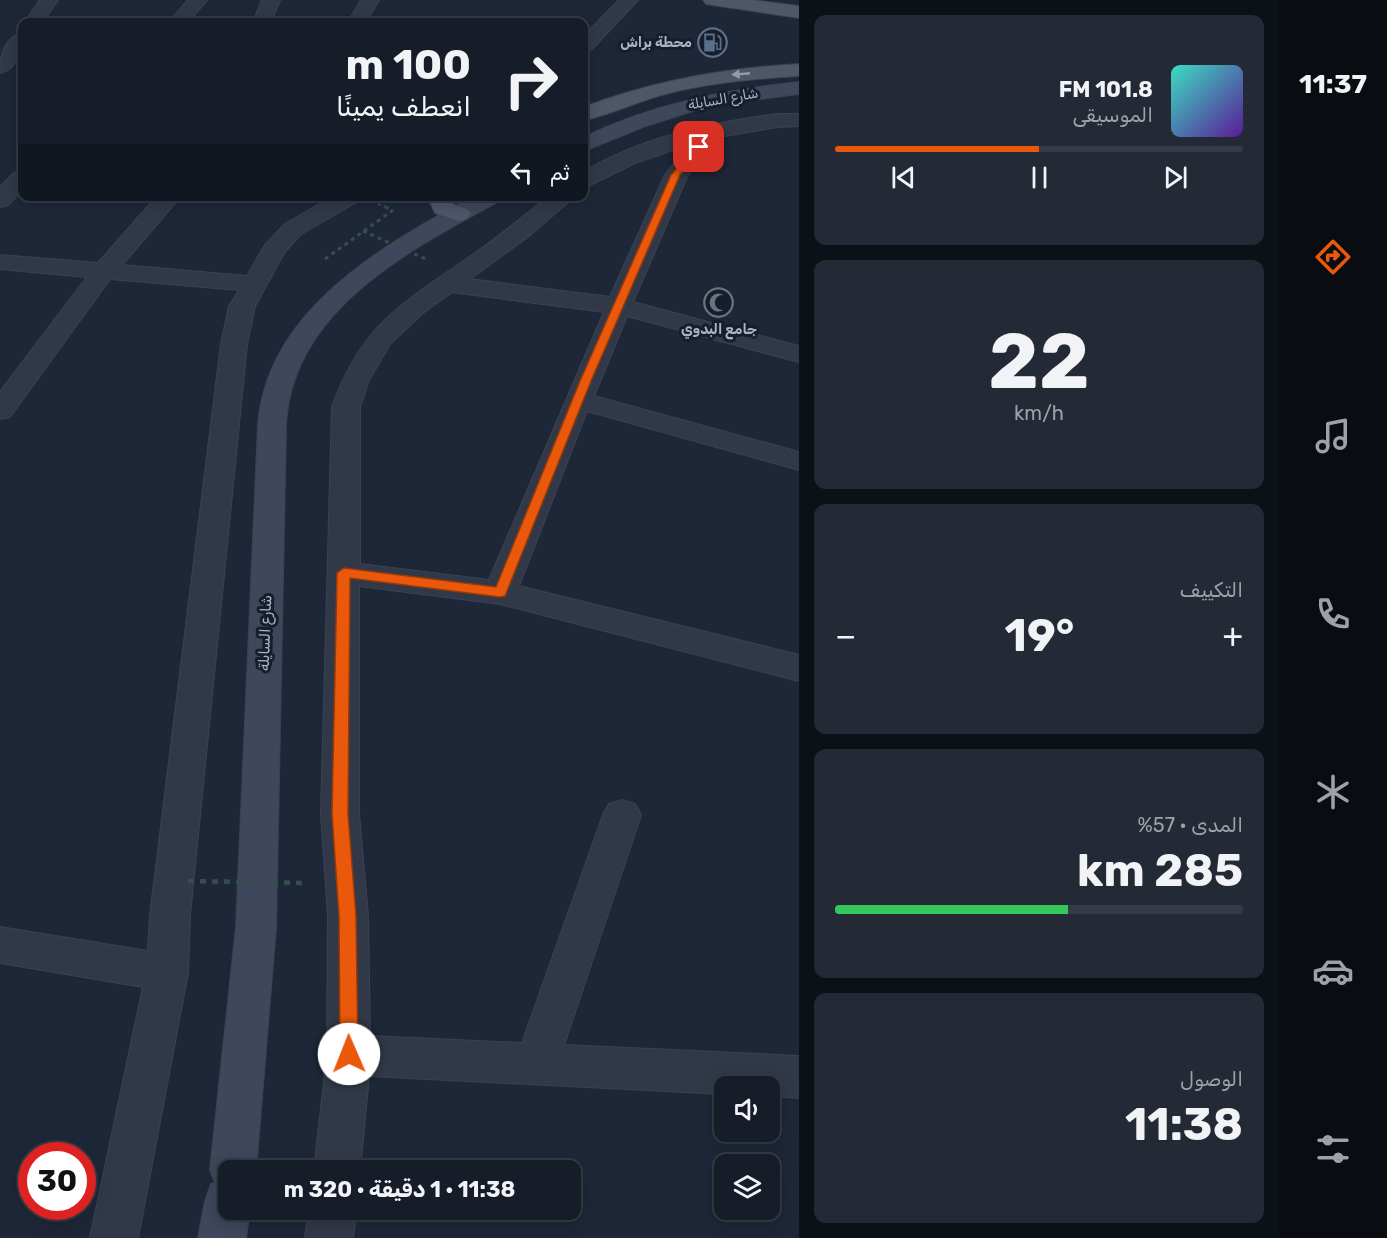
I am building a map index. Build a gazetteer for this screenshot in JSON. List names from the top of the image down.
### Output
{
  "streets": {
    "main road": ["شارع السايلة"]
  },
  "places": {
    "fuel station": ["محطة براش"],
    "mosque": ["جامع البدوي"]
  },
  "page": {
    "tabs": "11:37",
    "turn": ["100 m", "انعطف يمينًا"],
    "song": ["101.8 FM", "الموسيقى"],
    "then": "ثم",
    "tile": [
      ["22", "km/h"],
      "التكييف",
      ["المدى · 57%", "285 km"],
      ["الوصول", "11:38"]
    ],
    "heat": ["−", "19°", "+"],
    "limit": "30",
    "trip": "11:38 · 1 دقيقة · 320 m"
  }
}
